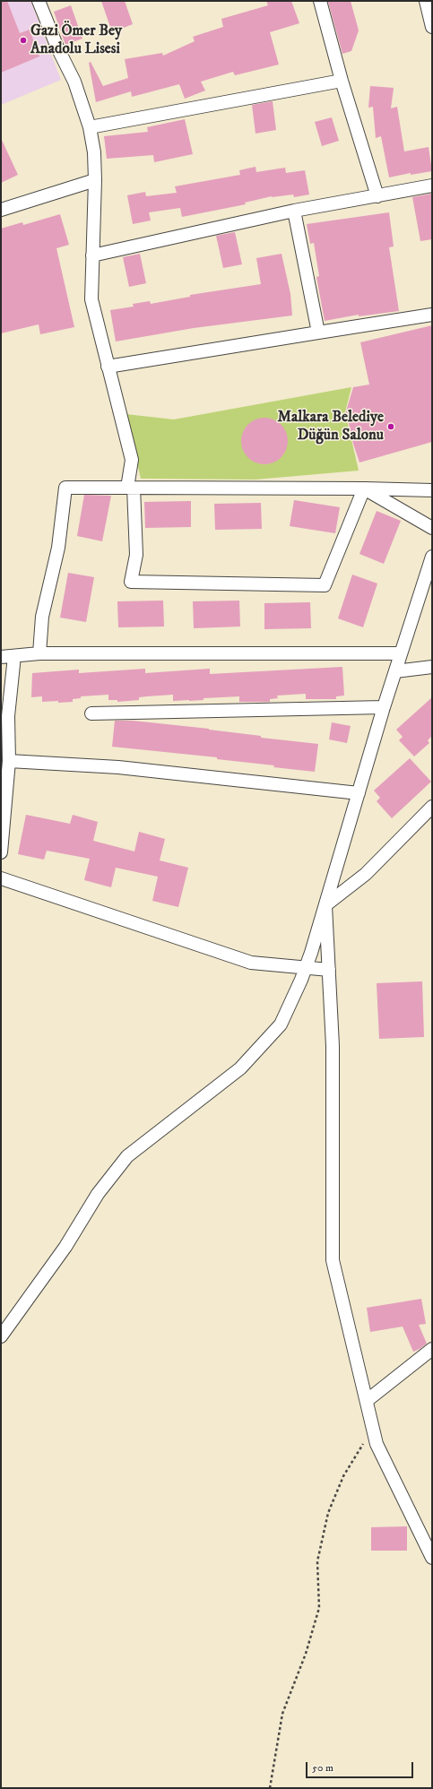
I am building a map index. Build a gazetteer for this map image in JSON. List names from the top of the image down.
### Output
{
  "places": ["Gazi Ömer Bey Anadolu Lisesi", "Malkara Belediye Düğün Salonu"],
  "scale_bar": "50 m"
}
